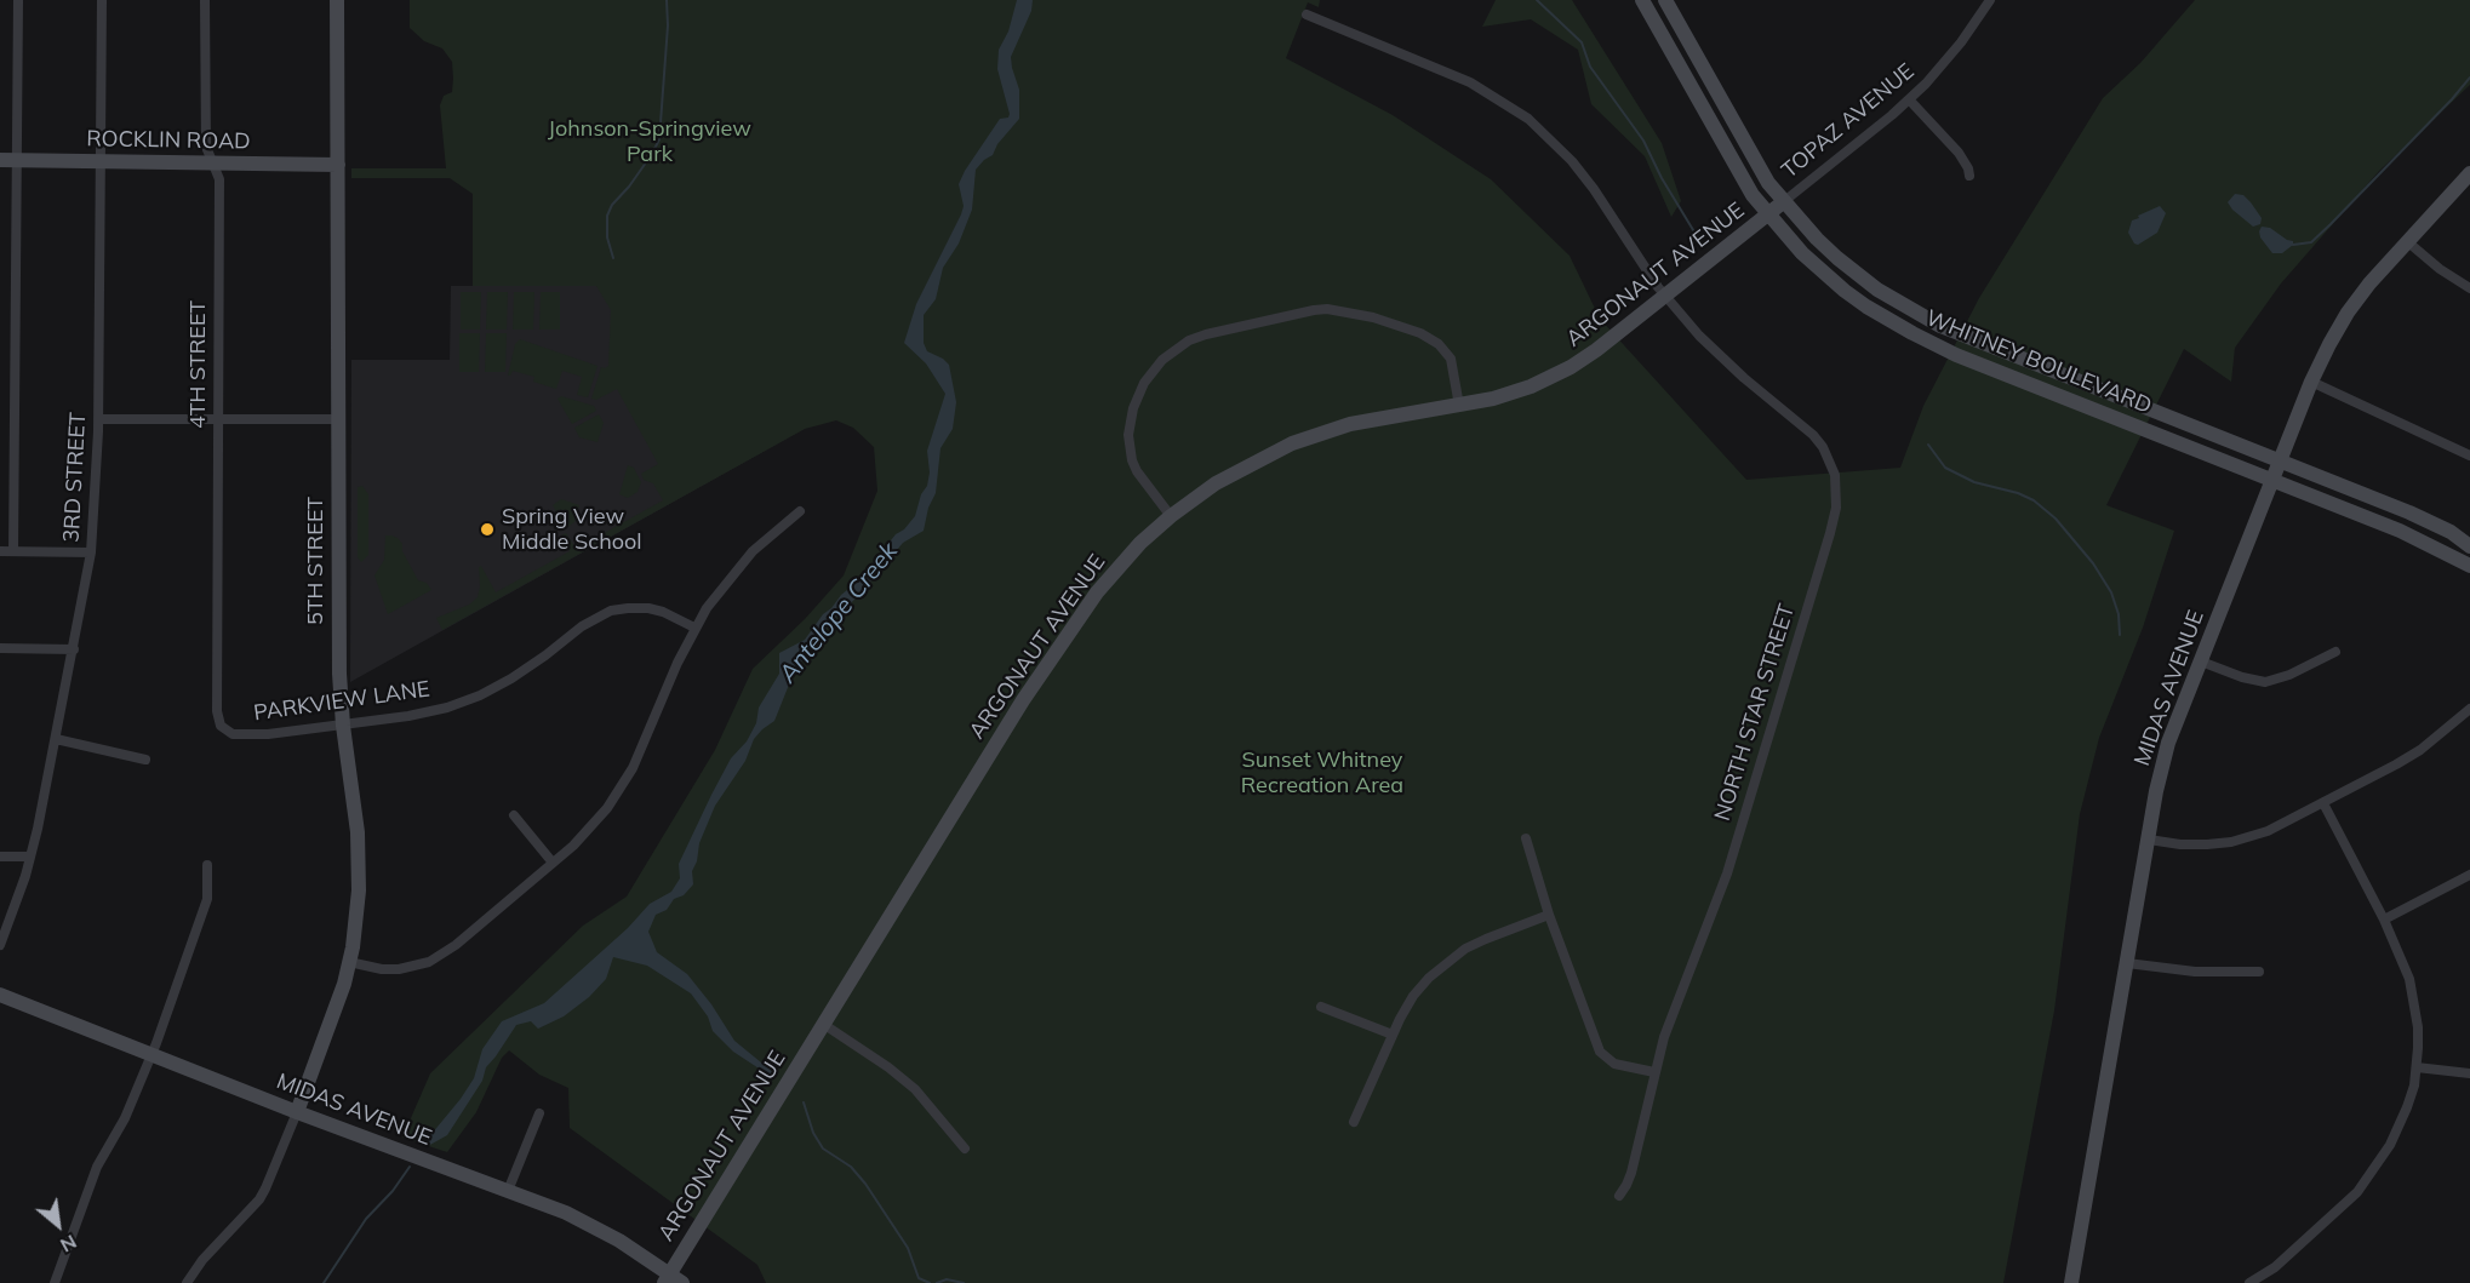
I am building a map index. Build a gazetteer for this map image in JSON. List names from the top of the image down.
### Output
{
  "streets": {
    "street": [
      "TOPAZ AVENUE",
      "ROCKLIN ROAD",
      "ARGONAUT AVENUE",
      "WHITNEY BOULEVARD",
      "4TH STREET",
      "3RD STREET",
      "5TH STREET",
      "MIDAS AVENUE",
      "PARKVIEW LANE",
      "NORTH STAR STREET"
    ]
  },
  "crossings": [
    ["TOPAZ AVENUE", "ARGONAUT AVENUE"],
    ["TOPAZ AVENUE", "WHITNEY BOULEVARD"],
    ["ROCKLIN ROAD", "4TH STREET"],
    ["ROCKLIN ROAD", "3RD STREET"],
    ["ROCKLIN ROAD", "5TH STREET"],
    ["ARGONAUT AVENUE", "WHITNEY BOULEVARD"],
    ["ARGONAUT AVENUE", "MIDAS AVENUE"],
    ["ARGONAUT AVENUE", "NORTH STAR STREET"],
    ["WHITNEY BOULEVARD", "MIDAS AVENUE"],
    ["4TH STREET", "PARKVIEW LANE"],
    ["5TH STREET", "MIDAS AVENUE"],
    ["5TH STREET", "PARKVIEW LANE"]
  ],
  "water": ["Antelope Creek"],
  "parks": ["Johnson-Springview Park", "Sunset Whitney Recreation Area"],
  "places": ["Spring View Middle School"],
  "north": "bottom right"
}
